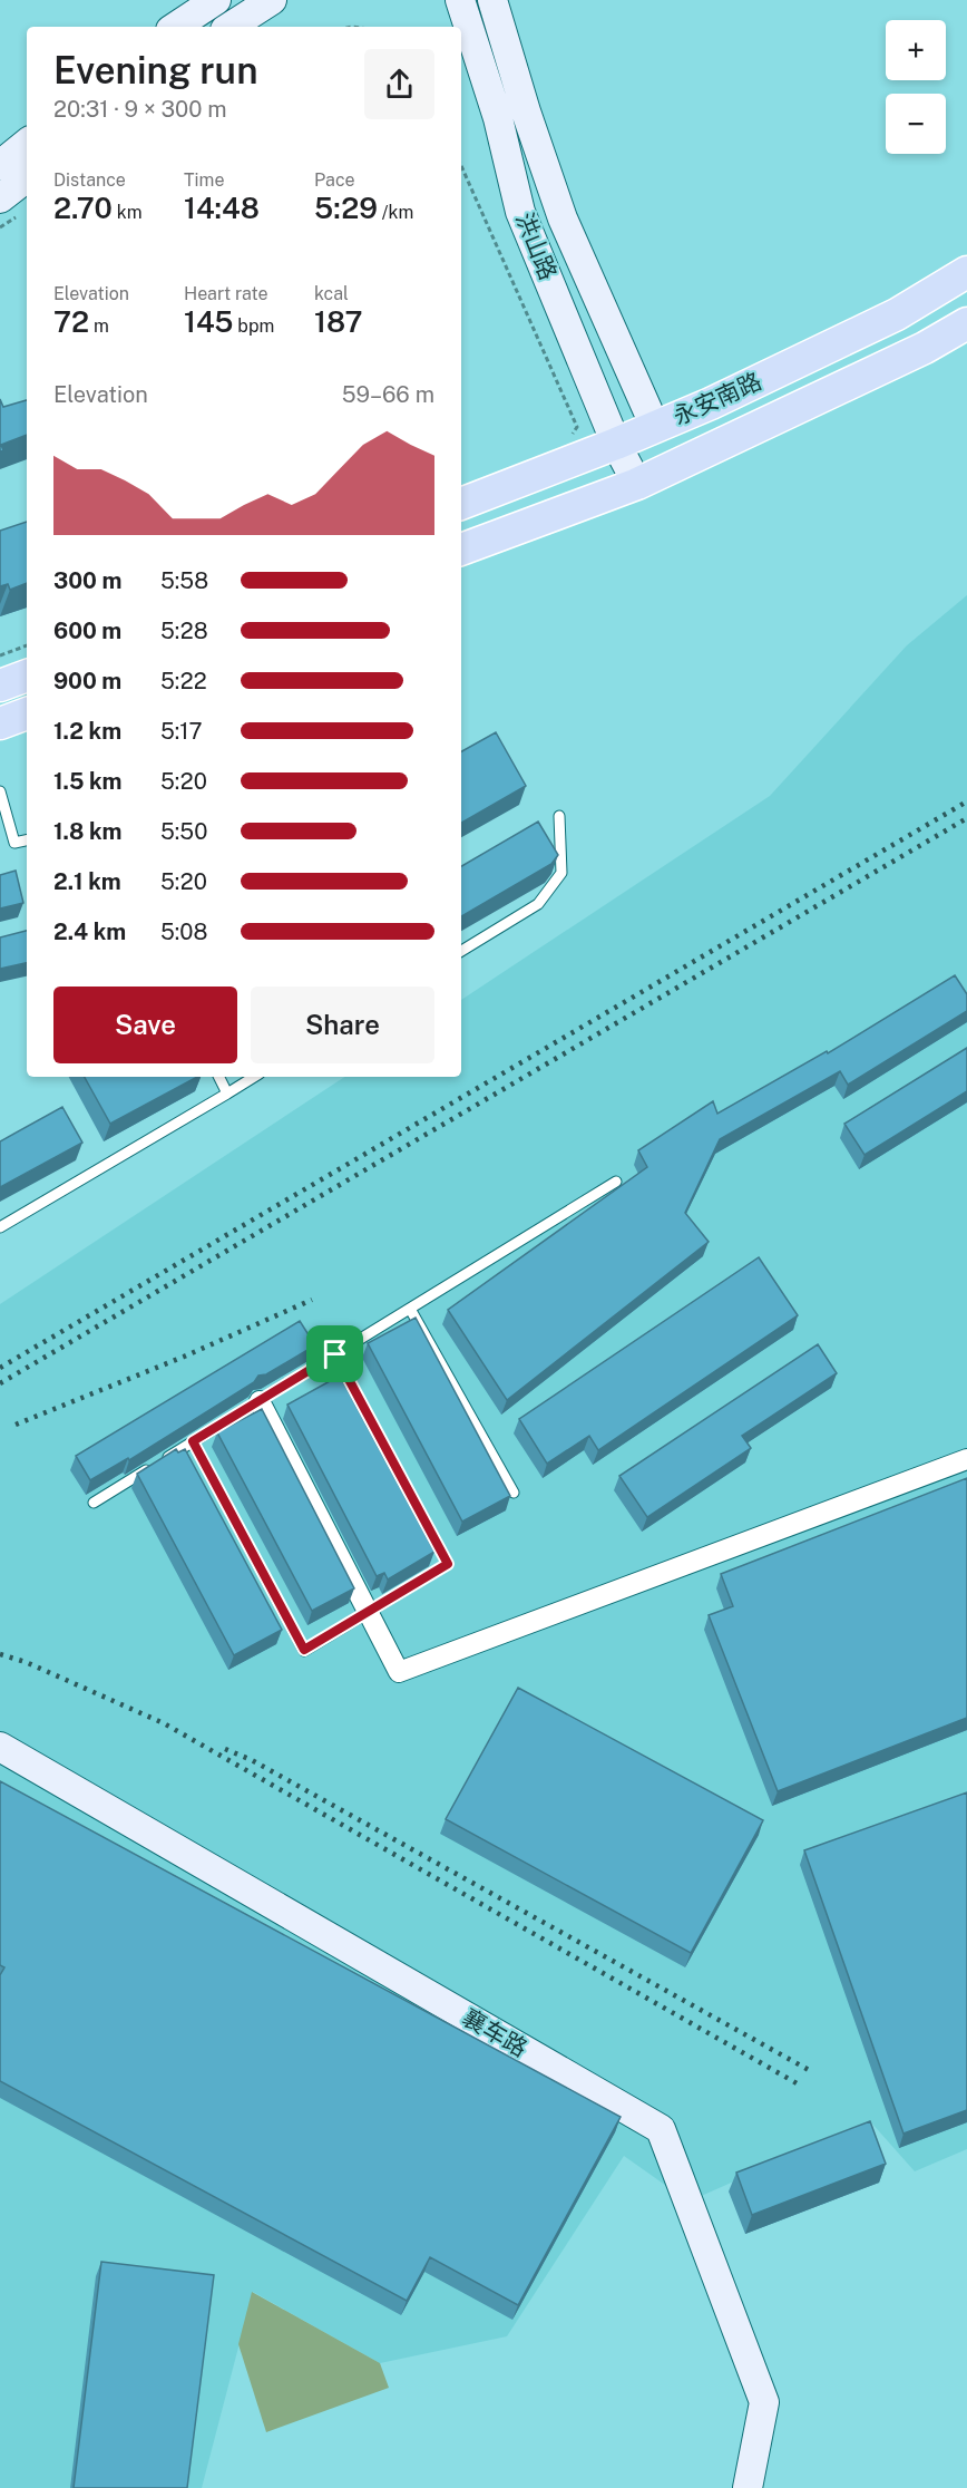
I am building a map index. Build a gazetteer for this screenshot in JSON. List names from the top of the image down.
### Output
{
  "streets": {
    "main road": ["永安南路"],
    "street": ["洪山路", "襄车路"]
  },
  "crossings": [
    ["洪山路", "永安南路"]
  ],
  "page": {
    "map_buttons": ["+", "−"],
    "heading": ["Evening run", "20:31 · 9 × 300 m"],
    "stats": [
      ["Distance", "2.70 km"],
      ["Time", "14:48"],
      ["Pace", "5:29 /km"],
      ["Elevation", "72 m"],
      ["Heart rate", "145 bpm"],
      ["kcal", "187"]
    ],
    "chart": ["Elevation", "59–66 m"],
    "list": [
      {
        "name": "300 m",
        "note": "5:58"
      },
      {
        "name": "600 m",
        "note": "5:28"
      },
      {
        "name": "900 m",
        "note": "5:22"
      },
      {
        "name": "1.2 km",
        "note": "5:17"
      },
      {
        "name": "1.5 km",
        "note": "5:20"
      },
      {
        "name": "1.8 km",
        "note": "5:50"
      },
      {
        "name": "2.1 km",
        "note": "5:20"
      },
      {
        "name": "2.4 km",
        "note": "5:08"
      }
    ],
    "buttons": ["Save", "Share"]
  }
}
